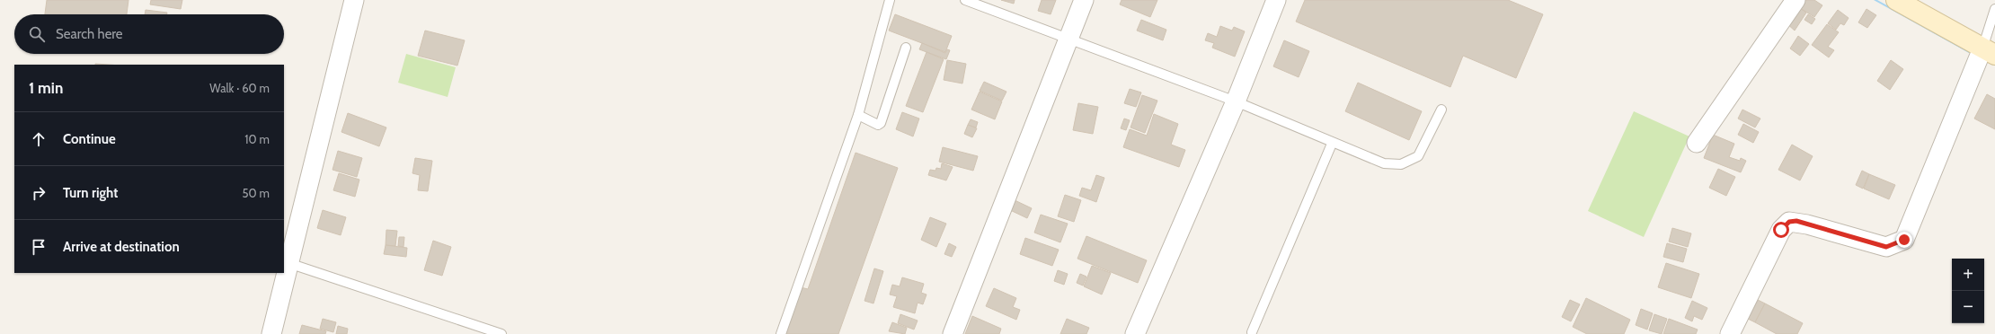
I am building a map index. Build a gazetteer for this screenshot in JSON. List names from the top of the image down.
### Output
{
  "page": {
    "search": "Search here",
    "heading": ["1 min", "Walk · 60 m"],
    "list": [
      ["Continue", "10 m"],
      ["Turn right", "50 m"],
      "Arrive at destination"
    ],
    "map_buttons": ["+", "−"]
  }
}
